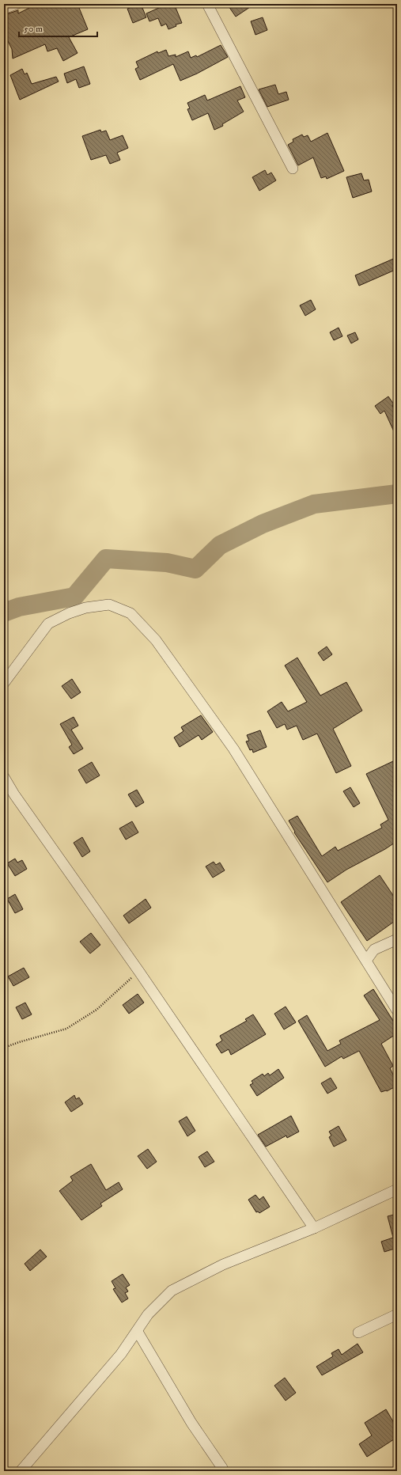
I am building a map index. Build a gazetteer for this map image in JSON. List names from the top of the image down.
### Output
{
  "scale_bar": "50 m"
}
